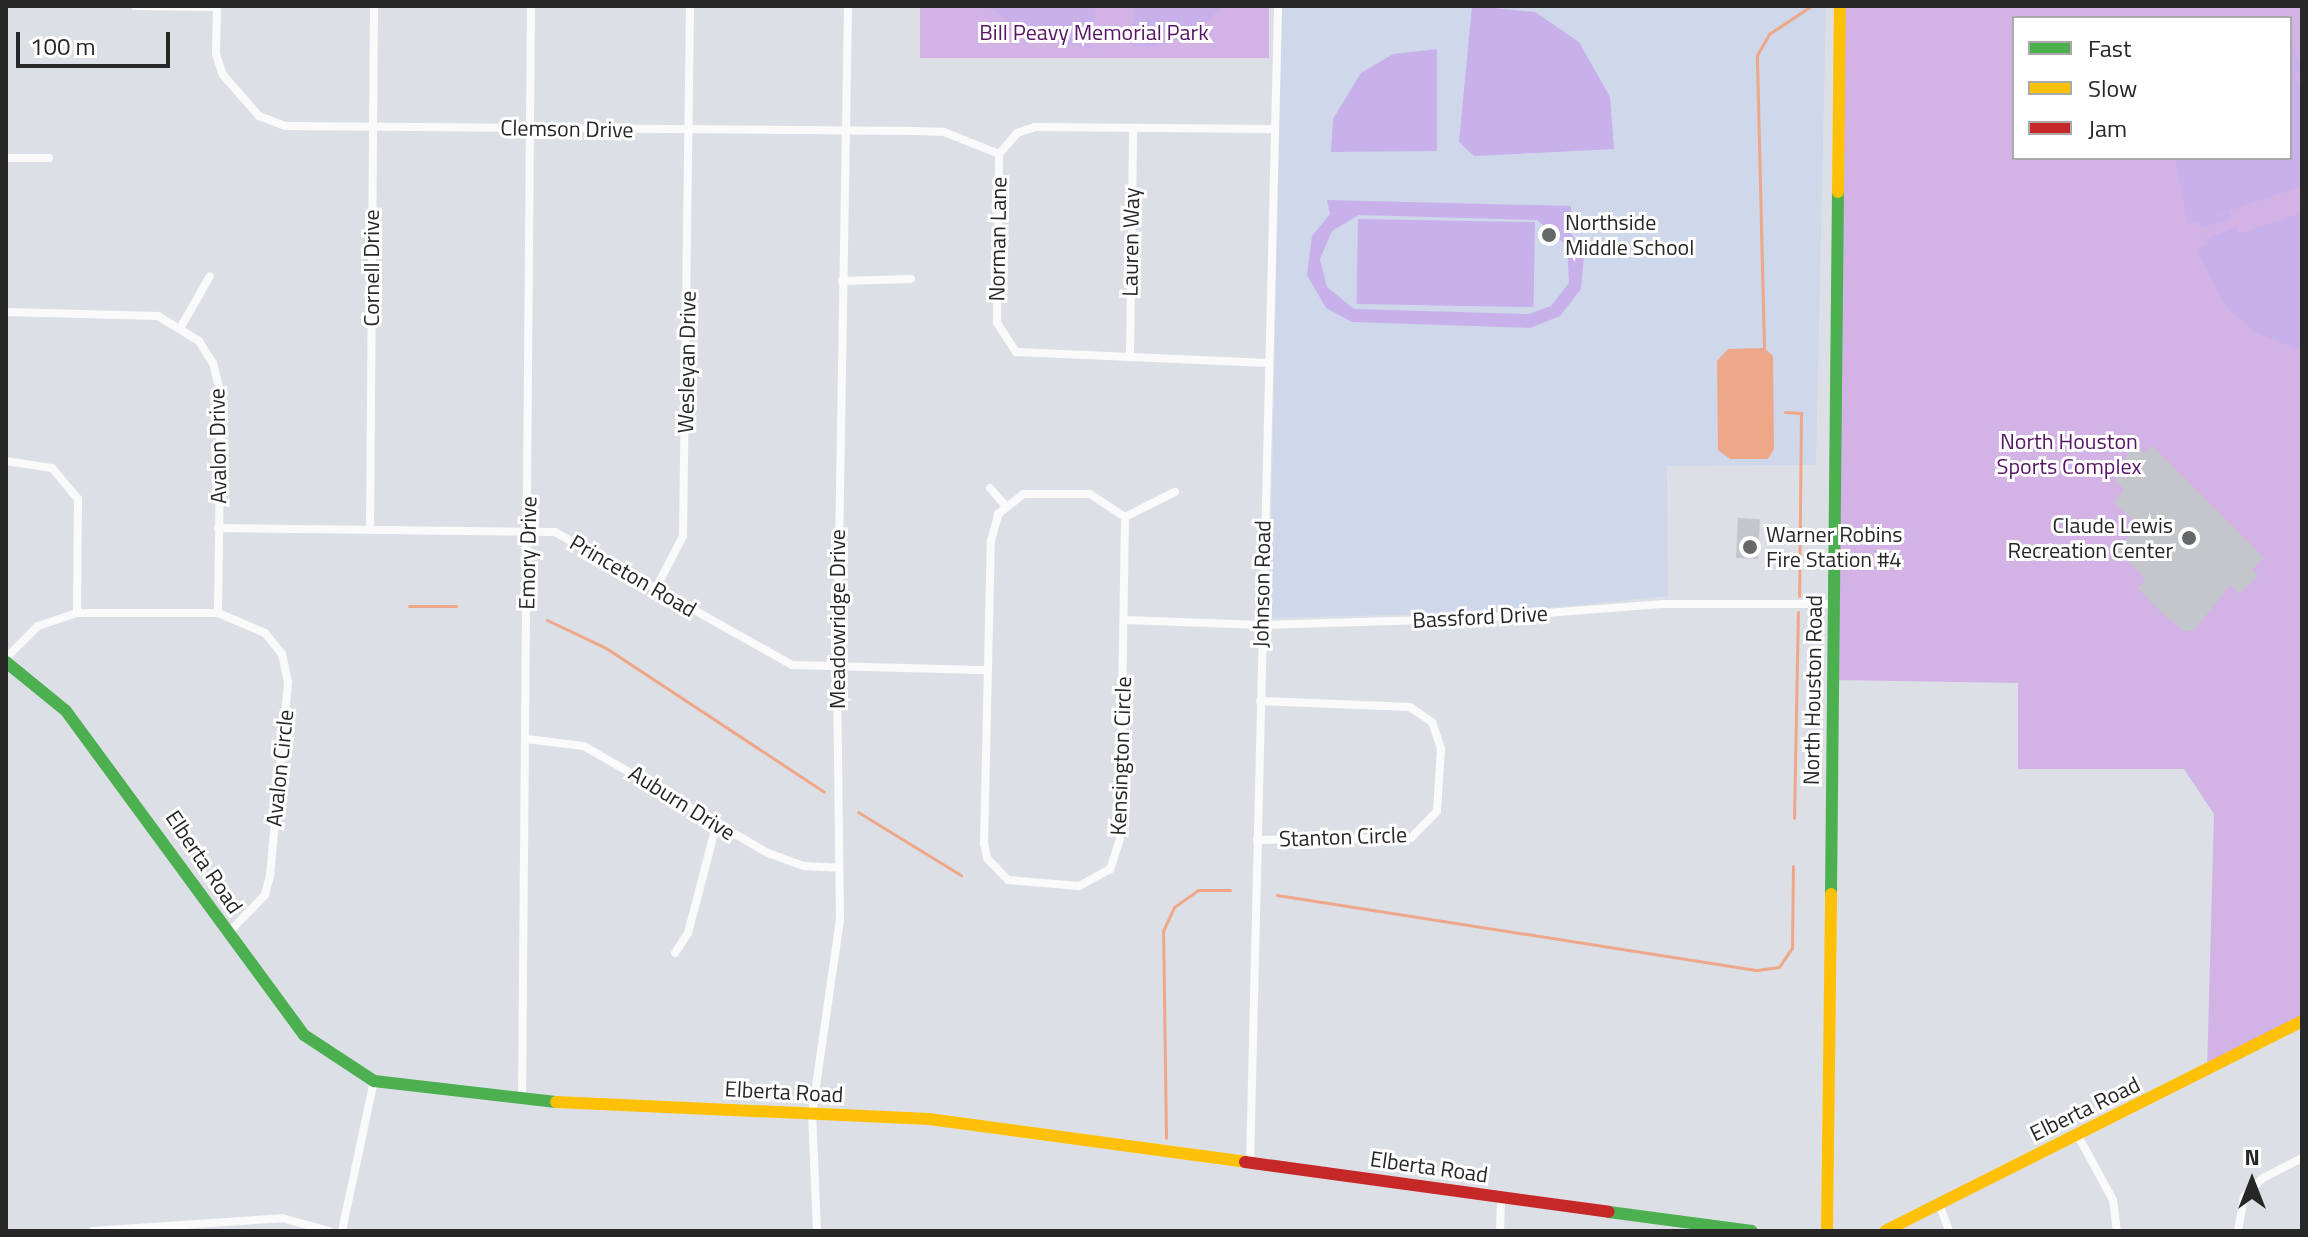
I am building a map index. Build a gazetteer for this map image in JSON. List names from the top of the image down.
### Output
{
  "streets": {
    "street": [
      "Clemson Drive",
      "Norman Lane",
      "Lauren Way",
      "Cornell Drive",
      "Wesleyan Drive",
      "Avalon Drive",
      "Emory Drive",
      "Princeton Road",
      "Johnson Road",
      "Bassford Drive",
      "Meadowridge Drive",
      "North Houston Road",
      "Kensington Circle",
      "Avalon Circle",
      "Auburn Drive",
      "Stanton Circle",
      "Elberta Road"
    ]
  },
  "crossings": [
    ["Clemson Drive", "Norman Lane"],
    ["Clemson Drive", "Cornell Drive"],
    ["Clemson Drive", "Wesleyan Drive"],
    ["Clemson Drive", "Emory Drive"],
    ["Clemson Drive", "Meadowridge Drive"],
    ["Norman Lane", "Lauren Way"],
    ["Norman Lane", "Johnson Road"],
    ["Cornell Drive", "Princeton Road"],
    ["Wesleyan Drive", "Princeton Road"],
    ["Avalon Drive", "Princeton Road"],
    ["Avalon Drive", "Avalon Circle"],
    ["Emory Drive", "Princeton Road"],
    ["Emory Drive", "Auburn Drive"],
    ["Emory Drive", "Elberta Road"],
    ["Princeton Road", "Meadowridge Drive"],
    ["Princeton Road", "Kensington Circle"],
    ["Johnson Road", "Bassford Drive"],
    ["Johnson Road", "Stanton Circle"],
    ["Johnson Road", "Elberta Road"],
    ["Bassford Drive", "North Houston Road"],
    ["Bassford Drive", "Kensington Circle"],
    ["Meadowridge Drive", "Auburn Drive"],
    ["Meadowridge Drive", "Elberta Road"],
    ["Avalon Circle", "Elberta Road"]
  ],
  "parks": ["Bill Peavy Memorial Park", "North Houston Sports Complex"],
  "places": ["Northside Middle School", "Claude Lewis Recreation Center", "Warner Robins Fire Station #4"],
  "legend": ["Fast", "Slow", "Jam"],
  "scale_bar": "100 m",
  "north": "top"
}
